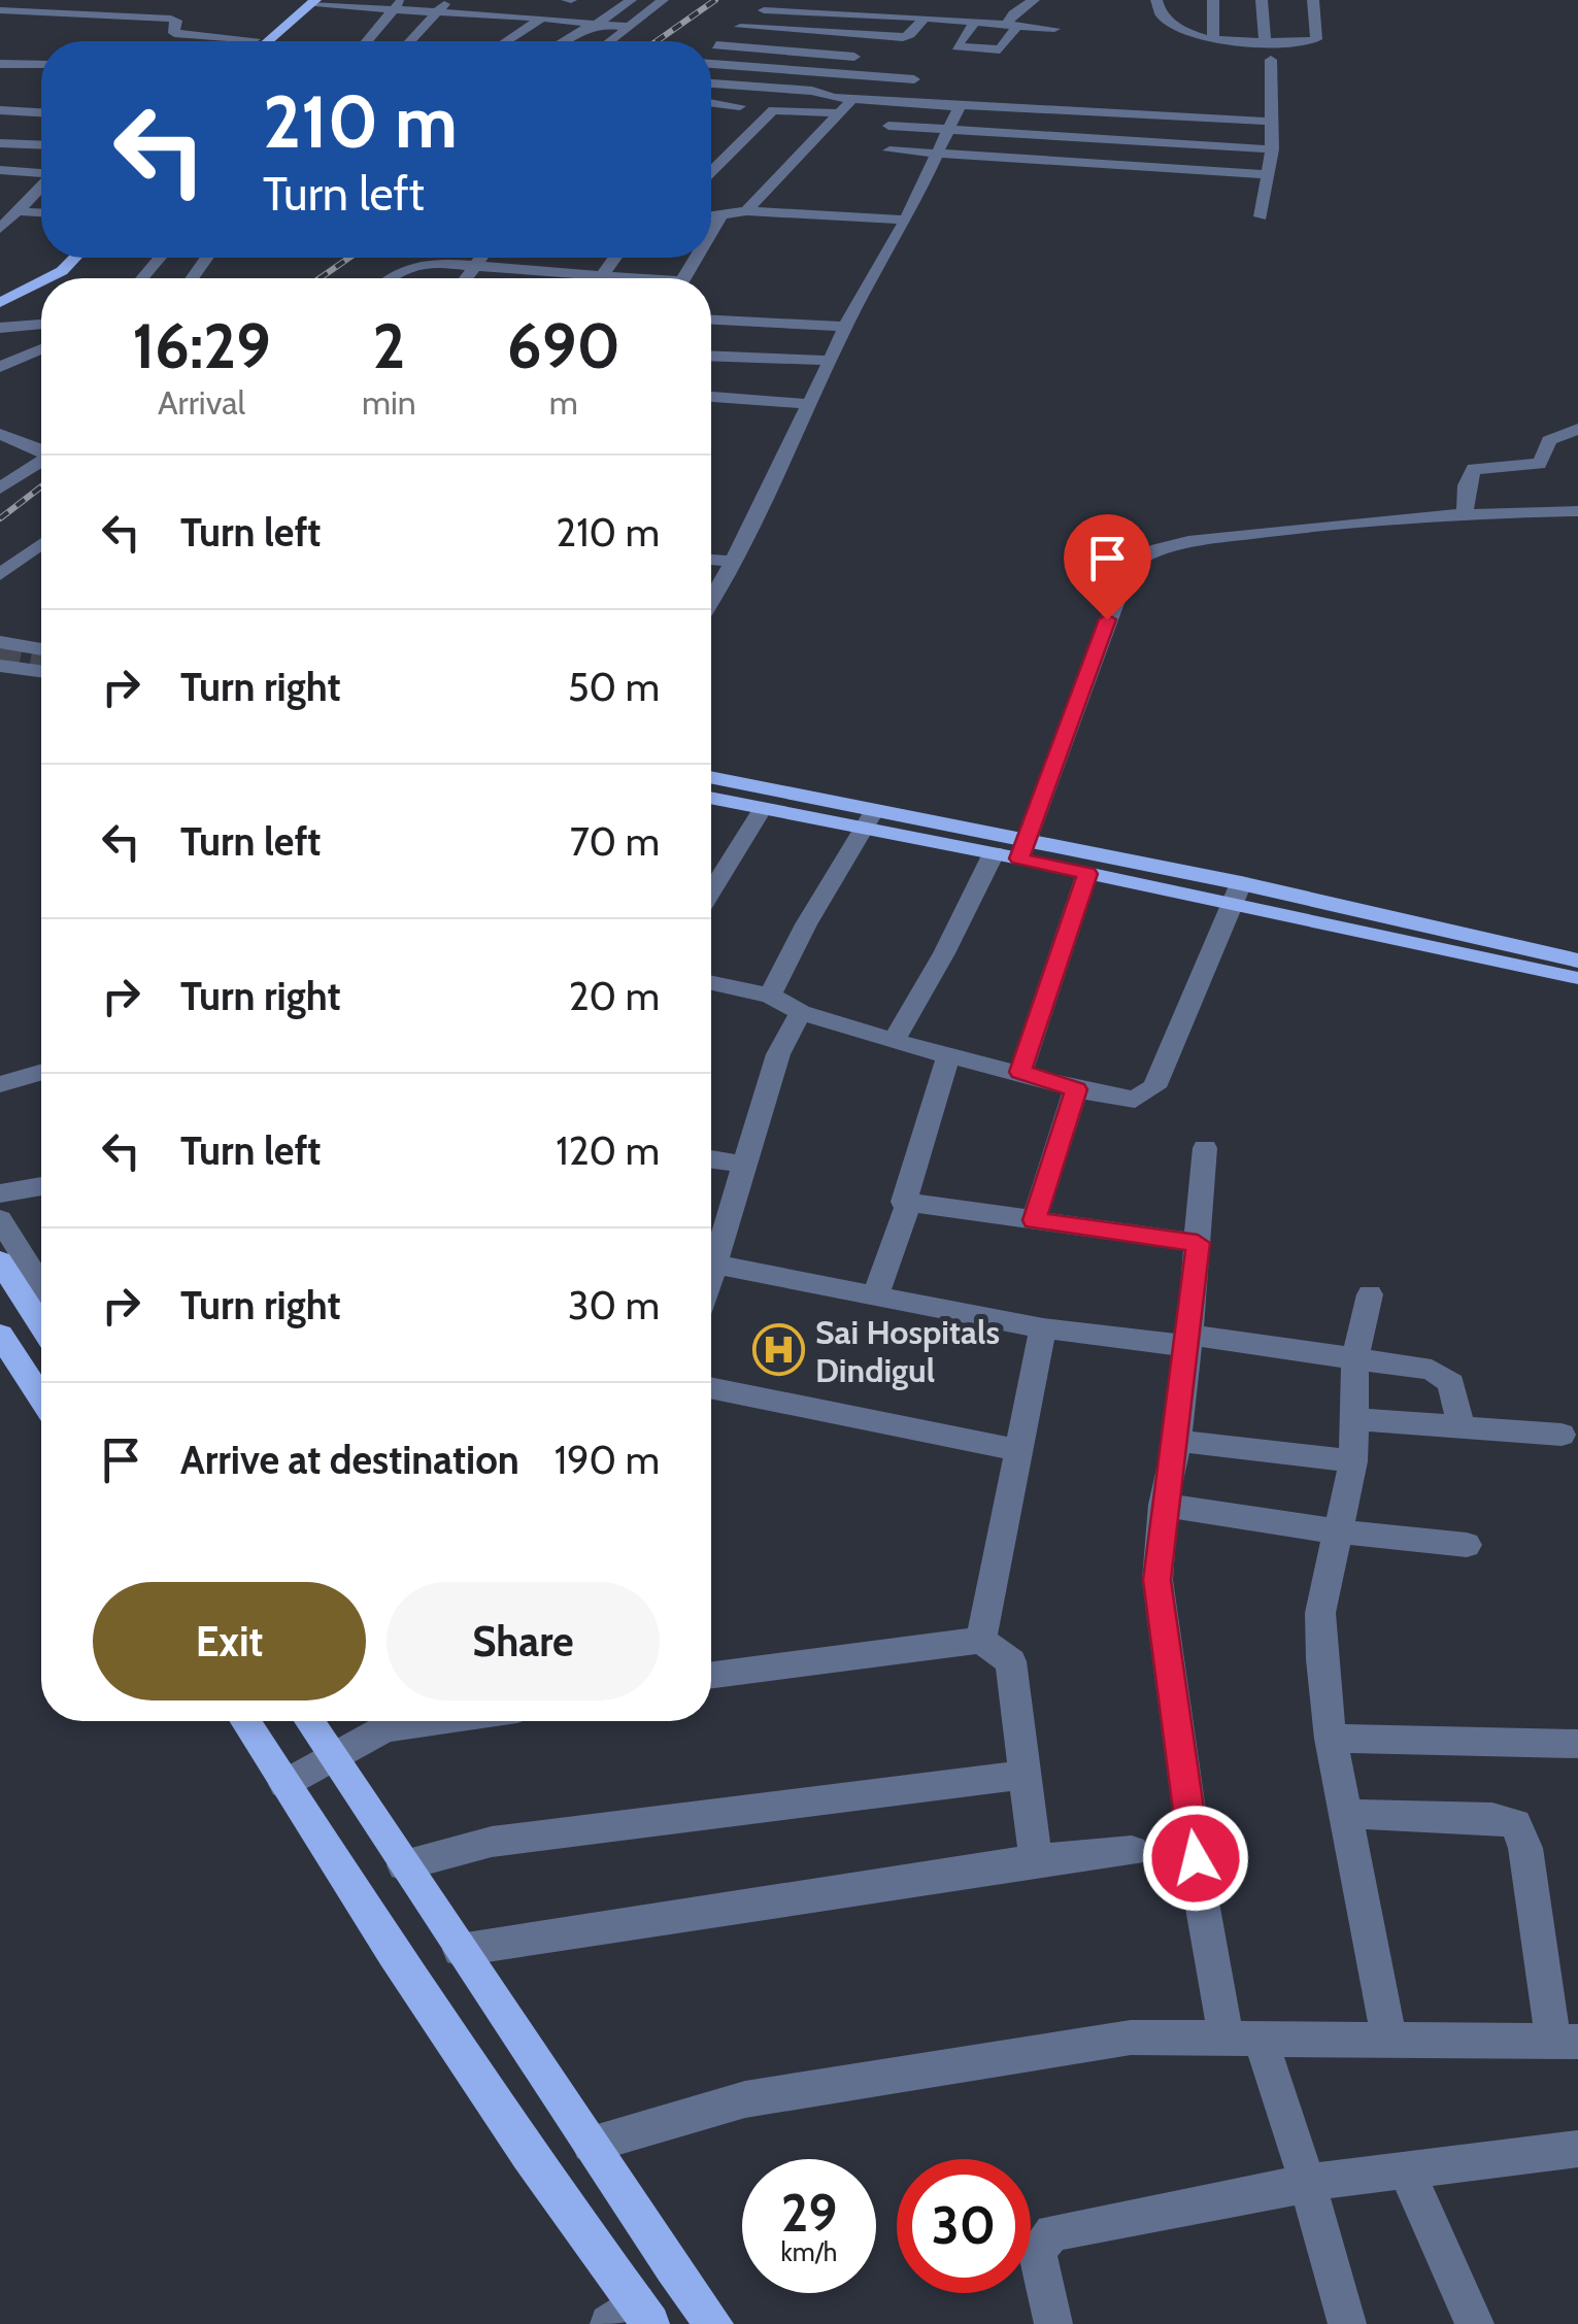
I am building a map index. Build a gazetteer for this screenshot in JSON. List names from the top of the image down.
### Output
{
  "places": {
    "hospital": ["Sai Hospitals Dindigul"]
  },
  "page": {
    "turn": ["210 m", "Turn left"],
    "eta": [
      "16:29",
      "Arrival",
      "2",
      "min",
      "690",
      "m"
    ],
    "list": [
      {
        "name": "Turn left",
        "value": "210 m"
      },
      {
        "name": "Turn right",
        "value": "50 m"
      },
      {
        "name": "Turn left",
        "value": "70 m"
      },
      {
        "name": "Turn right",
        "value": "20 m"
      },
      {
        "name": "Turn left",
        "value": "120 m"
      },
      {
        "name": "Turn right",
        "value": "30 m"
      },
      {
        "name": "Arrive at destination",
        "value": "190 m"
      }
    ],
    "buttons": ["Exit", "Share"],
    "speed": "29 km/h",
    "limit": "30"
  }
}
